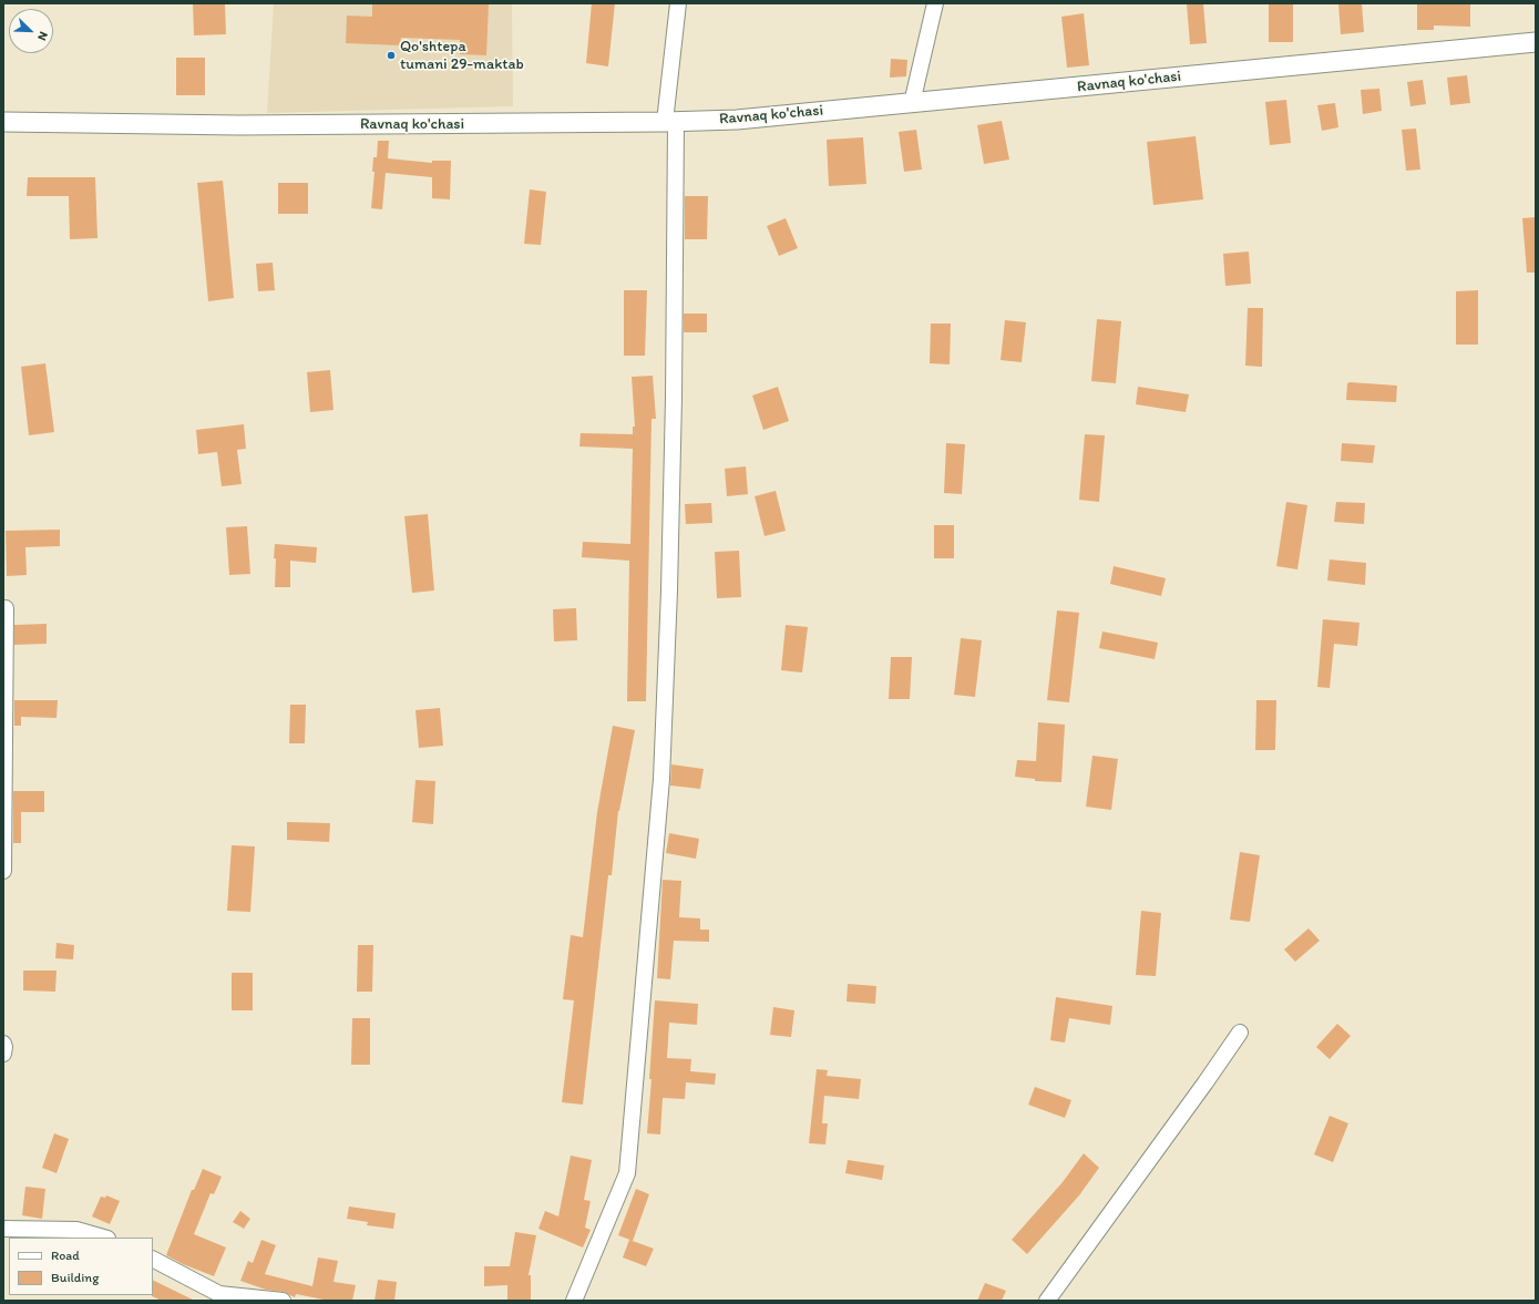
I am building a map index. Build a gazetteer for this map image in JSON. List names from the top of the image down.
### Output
{
  "streets": {
    "street": ["Ravnaq ko'chasi"]
  },
  "places": ["Qo'shtepa tumani 29-maktab"],
  "legend": ["Road", "Building"],
  "north": "bottom right"
}
